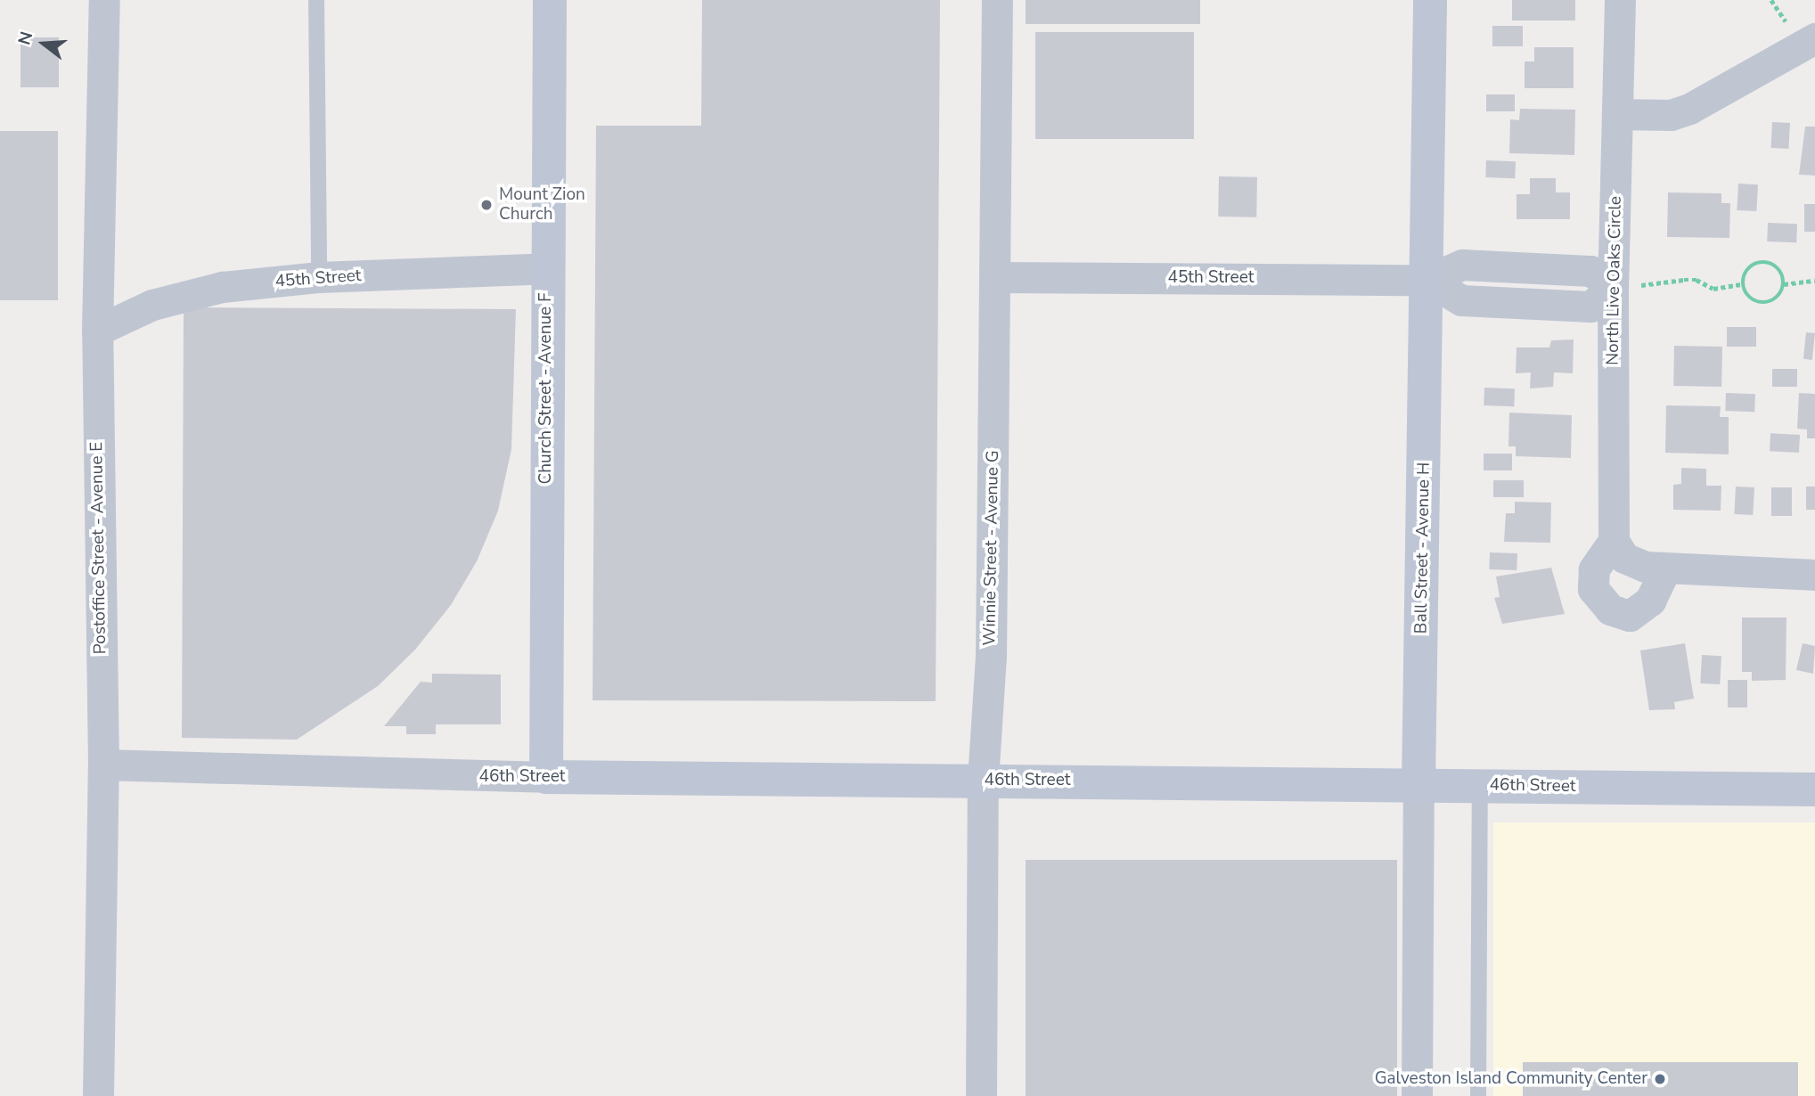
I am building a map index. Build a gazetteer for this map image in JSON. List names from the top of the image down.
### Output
{
  "streets": {
    "street": [
      "45th Street",
      "North Live Oaks Circle",
      "Church Street - Avenue F",
      "Postoffice Street - Avenue E",
      "Winnie Street - Avenue G",
      "Ball Street - Avenue H",
      "46th Street"
    ]
  },
  "crossings": [
    ["45th Street", "North Live Oaks Circle"],
    ["45th Street", "Church Street - Avenue F"],
    ["45th Street", "Postoffice Street - Avenue E"],
    ["45th Street", "Winnie Street - Avenue G"],
    ["45th Street", "Ball Street - Avenue H"],
    ["Church Street - Avenue F", "46th Street"],
    ["Postoffice Street - Avenue E", "46th Street"],
    ["Winnie Street - Avenue G", "46th Street"],
    ["Ball Street - Avenue H", "46th Street"]
  ],
  "places": ["Mount Zion Church", "Galveston Island Community Center"],
  "north": "left"
}
